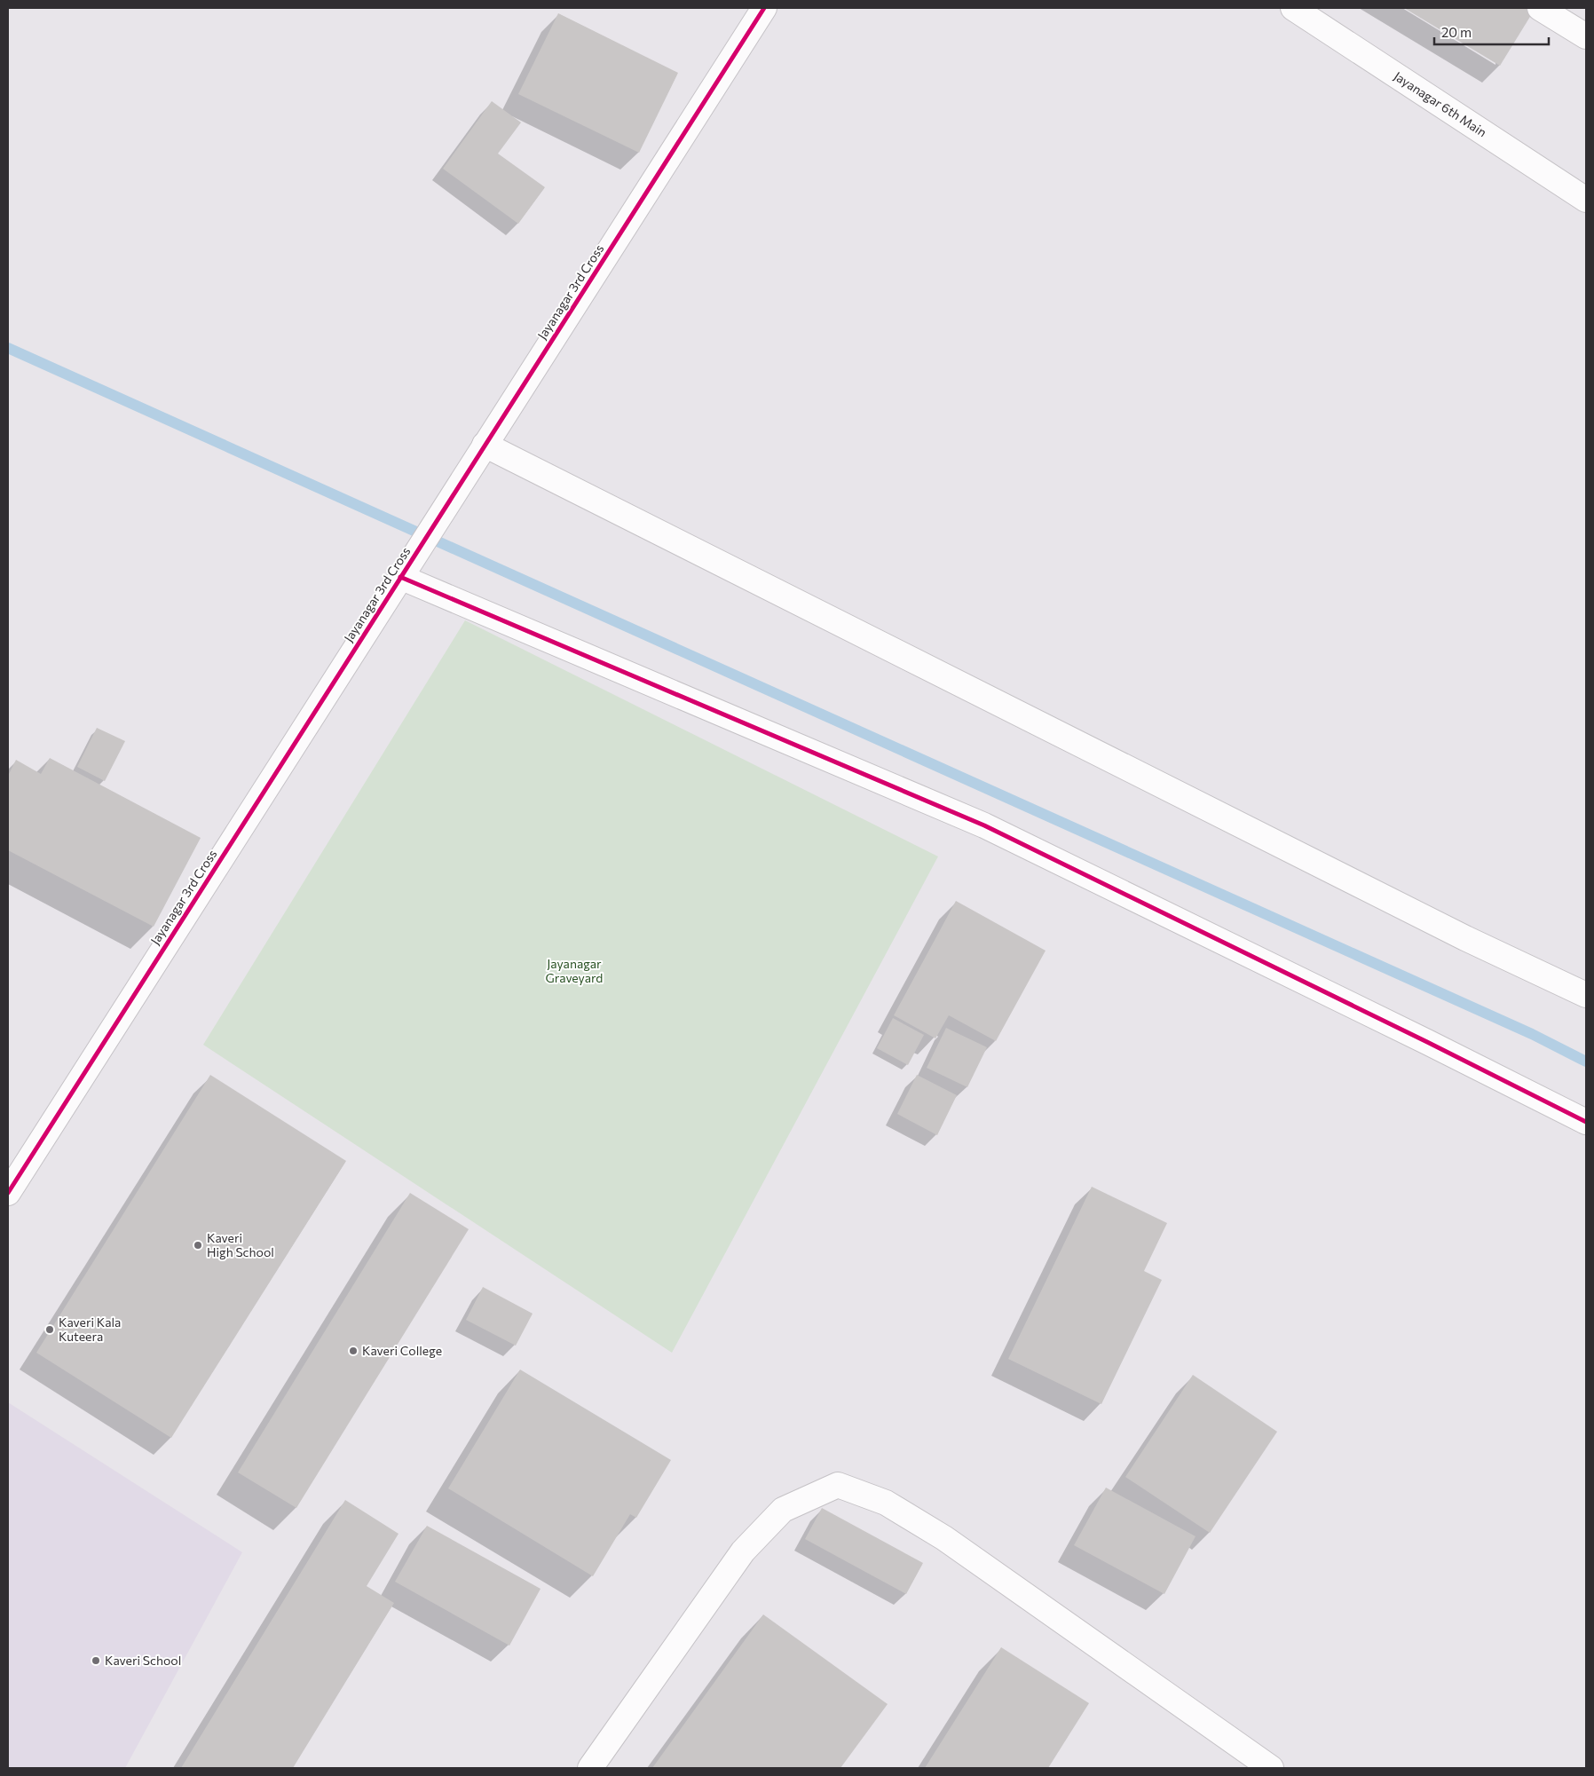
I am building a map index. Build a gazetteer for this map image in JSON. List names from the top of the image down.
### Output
{
  "streets": {
    "street": ["Jayanagar 6th Main", "Jayanagar 3rd Cross"]
  },
  "parks": ["Jayanagar Graveyard"],
  "places": [
    "Kaveri High School",
    "Kaveri Kala Kuteera",
    "Kaveri College",
    "Kaveri School"
  ],
  "scale_bar": "20 m"
}
